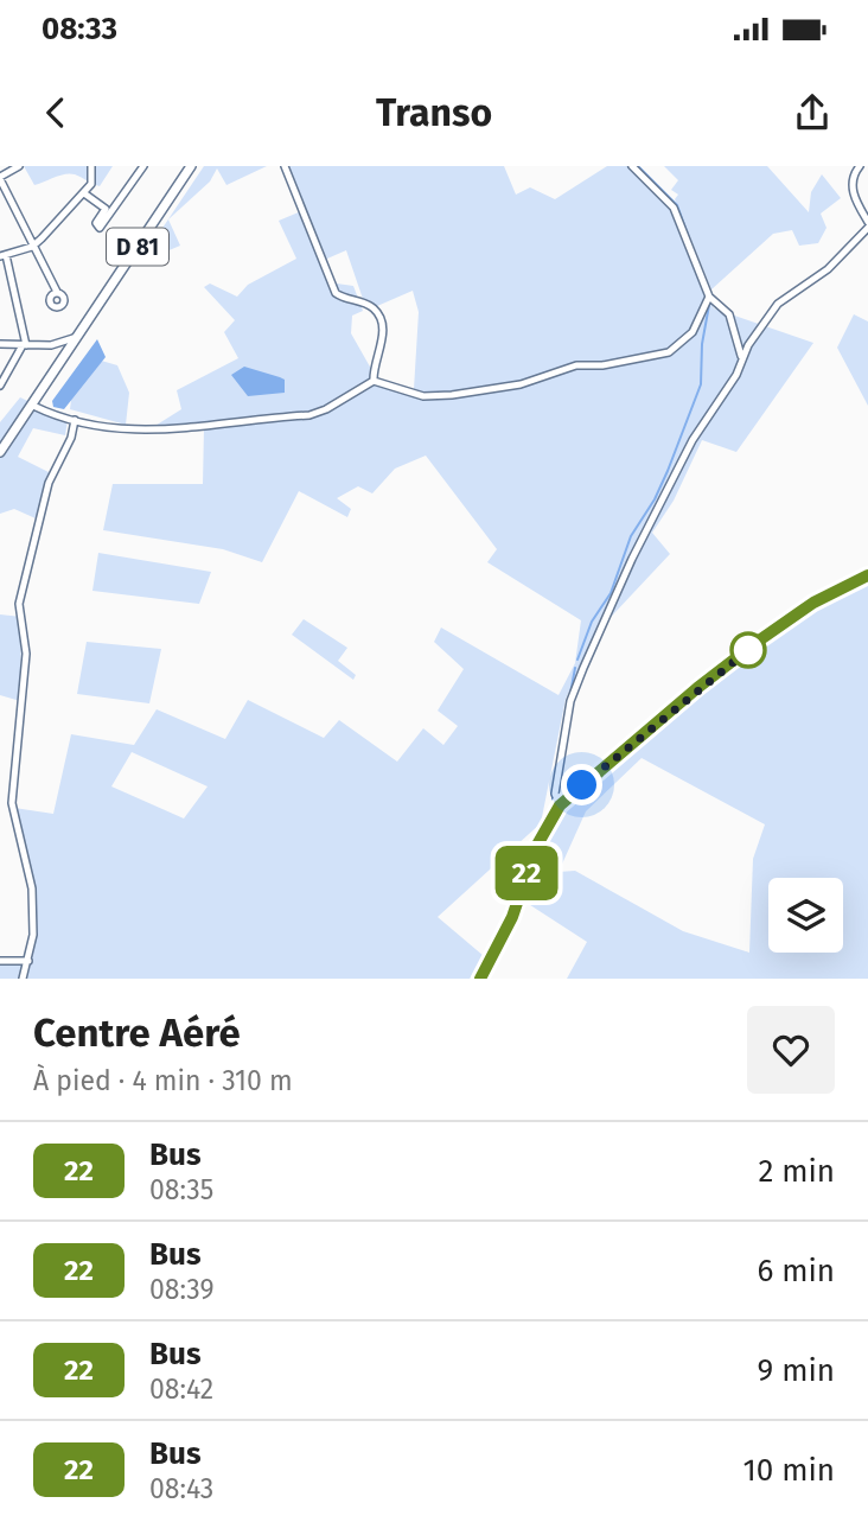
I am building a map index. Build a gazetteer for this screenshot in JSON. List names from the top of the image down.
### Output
{
  "streets": {
    "main road": ["D 81"]
  },
  "lines": ["bus line 22"],
  "page": {
    "status": "08:33",
    "header": "Transo",
    "on_map": "22",
    "heading": ["Centre Aéré", "À pied · 4 min · 310 m"],
    "list": [
      {
        "mark": "22",
        "name": "Bus",
        "note": "08:35",
        "value": "2 min"
      },
      {
        "mark": "22",
        "name": "Bus",
        "note": "08:39",
        "value": "6 min"
      },
      {
        "mark": "22",
        "name": "Bus",
        "note": "08:42",
        "value": "9 min"
      },
      {
        "mark": "22",
        "name": "Bus",
        "note": "08:43",
        "value": "10 min"
      }
    ]
  }
}
